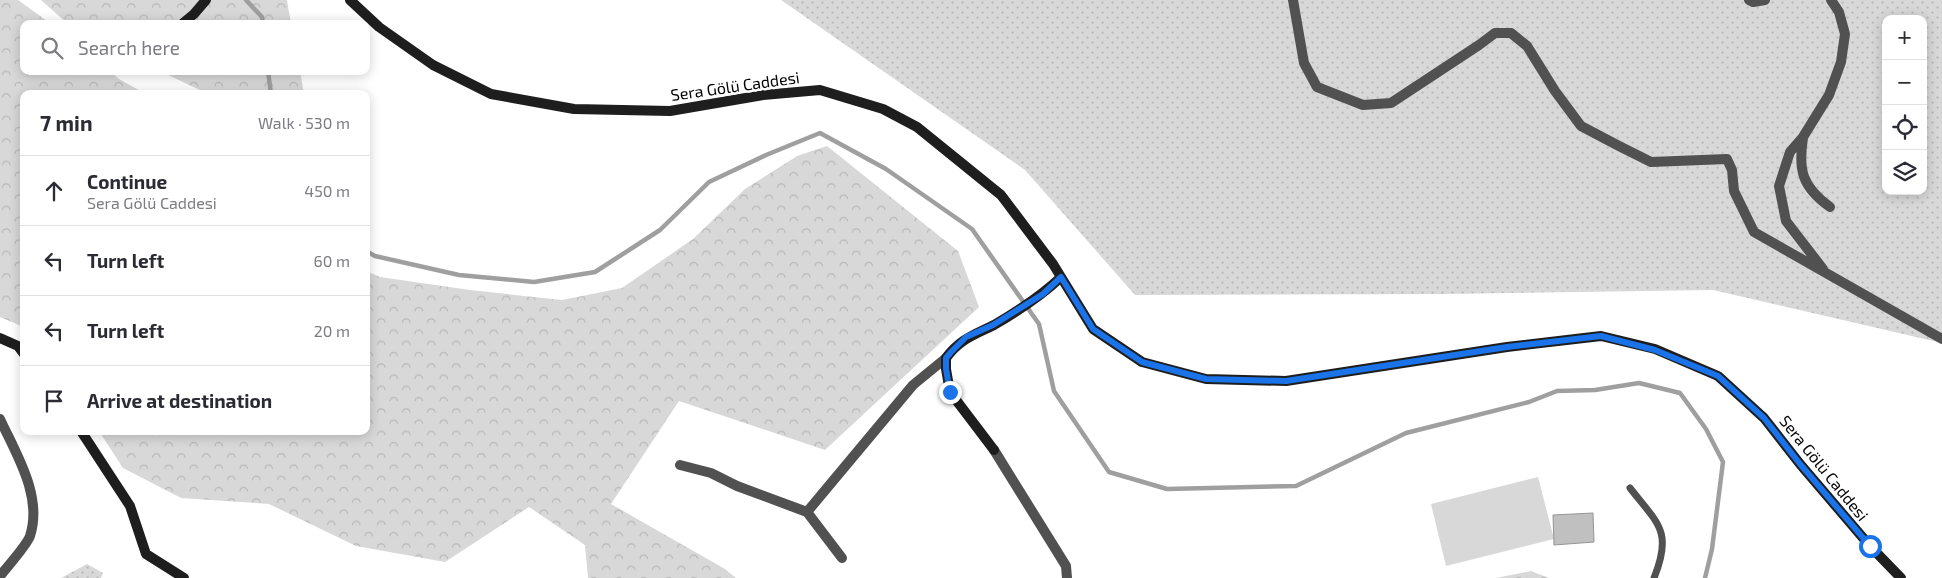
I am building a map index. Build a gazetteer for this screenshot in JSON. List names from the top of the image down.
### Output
{
  "streets": {
    "main road": ["Sera Gölü Caddesi"]
  },
  "page": {
    "map_buttons": ["+", "−"],
    "search": "Search here",
    "heading": ["7 min", "Walk · 530 m"],
    "list": [
      ["Continue", "Sera Gölü Caddesi", "450 m"],
      ["Turn left", "60 m"],
      ["Turn left", "20 m"],
      "Arrive at destination"
    ]
  }
}
